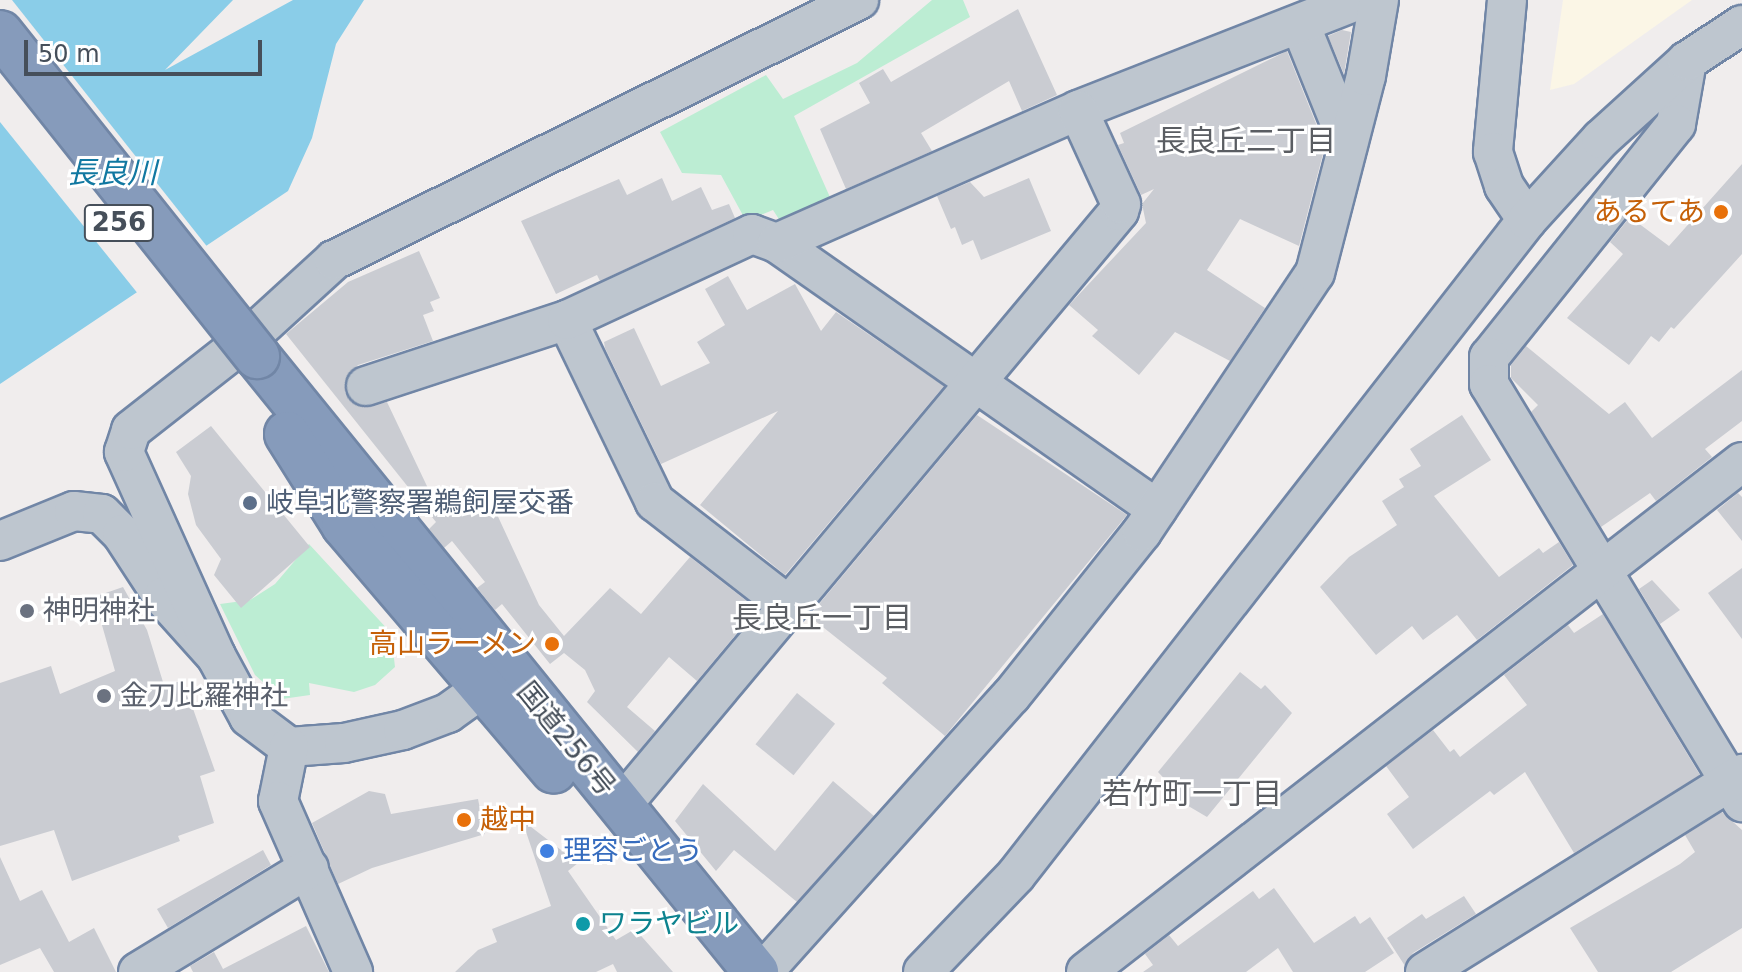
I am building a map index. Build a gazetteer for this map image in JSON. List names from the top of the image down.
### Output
{
  "streets": {
    "highway": ["256", "国道256号"]
  },
  "crossings": [
    ["256", "国道256号"]
  ],
  "districts": ["長良丘二丁目", "長良丘一丁目", "若竹町一丁目"],
  "water": ["長良川"],
  "places": [
    "あるてあ",
    "岐阜北警察署鵜飼屋交番",
    "神明神社",
    "高山ラーメン",
    "金刀比羅神社",
    "越中",
    "理容ごとう",
    "ワラヤビル"
  ],
  "scale_bar": "50 m"
}
